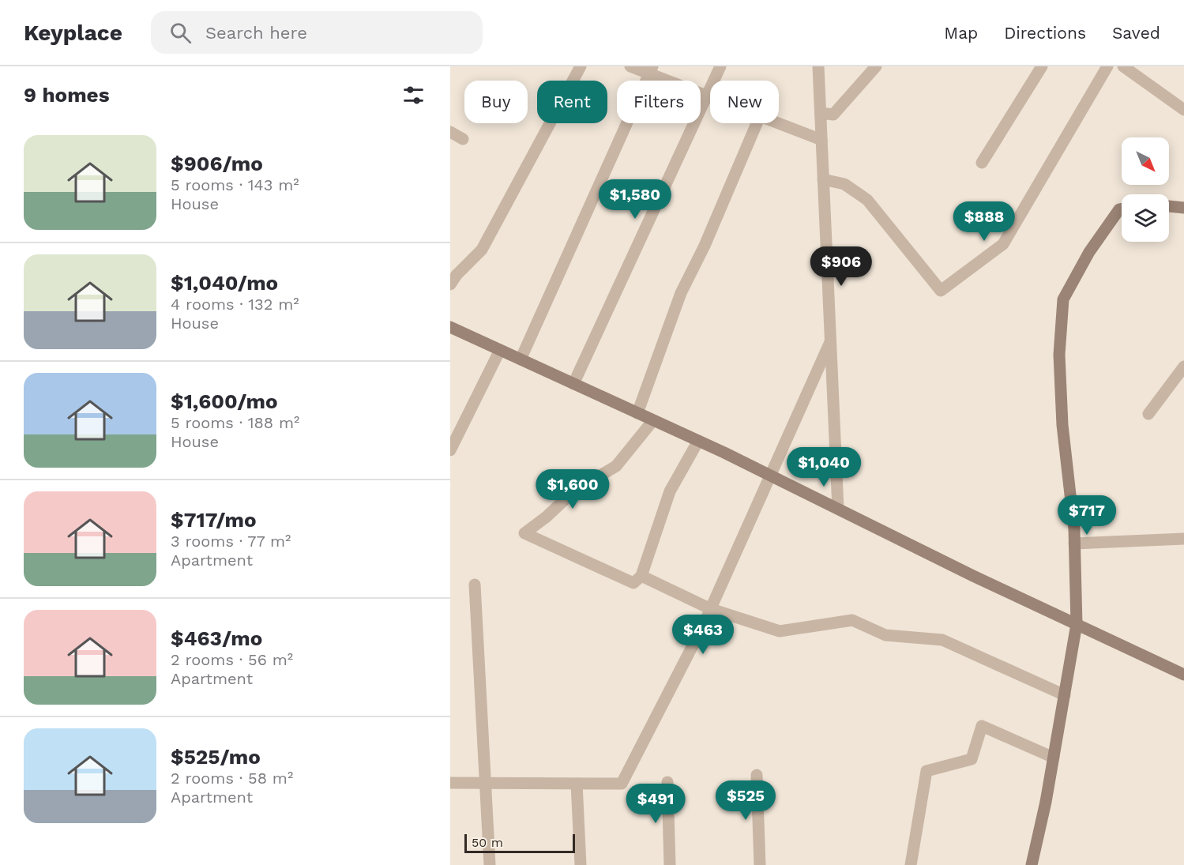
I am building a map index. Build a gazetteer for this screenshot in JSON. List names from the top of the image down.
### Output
{
  "scale_bar": "50 m",
  "north": "bottom right",
  "page": {
    "header": "Keyplace",
    "search": "Search here",
    "nav": ["Map", "Directions", "Saved"],
    "heading": "9 homes",
    "chip": [
      "Buy",
      "Rent",
      "Filters",
      "New"
    ],
    "list": [
      {
        "name": "$906/mo",
        "note": "5 rooms · 143 m² · House"
      },
      {
        "name": "$1,040/mo",
        "note": "4 rooms · 132 m² · House"
      },
      {
        "name": "$1,600/mo",
        "note": "5 rooms · 188 m² · House"
      },
      {
        "name": "$717/mo",
        "note": "3 rooms · 77 m² · Apartment"
      },
      {
        "name": "$463/mo",
        "note": "2 rooms · 56 m² · Apartment"
      },
      {
        "name": "$525/mo",
        "note": "2 rooms · 58 m² · Apartment"
      }
    ],
    "price": [
      "$1,580",
      "$888",
      "$906",
      "$1,040",
      "$1,600",
      "$717",
      "$463",
      "$525",
      "$491"
    ],
    "scale": "50 m"
  }
}
